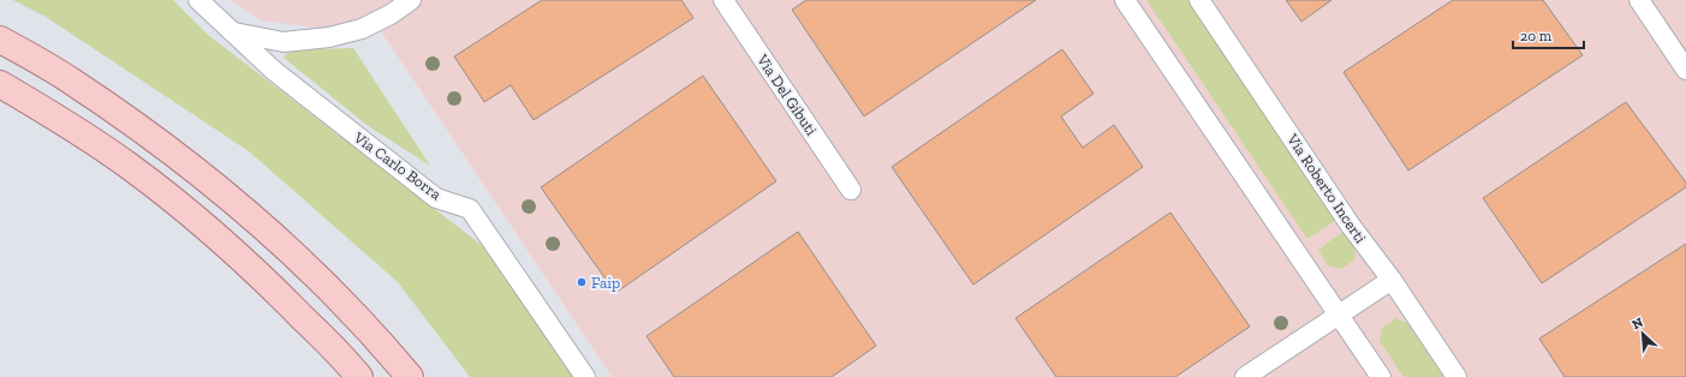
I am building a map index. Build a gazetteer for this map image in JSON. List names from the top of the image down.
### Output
{
  "streets": {
    "street": ["Via Del Gibuti", "Via Carlo Borra", "Via Roberto Incerti"]
  },
  "places": ["Faip"],
  "scale_bar": "20 m",
  "north": "top left"
}
